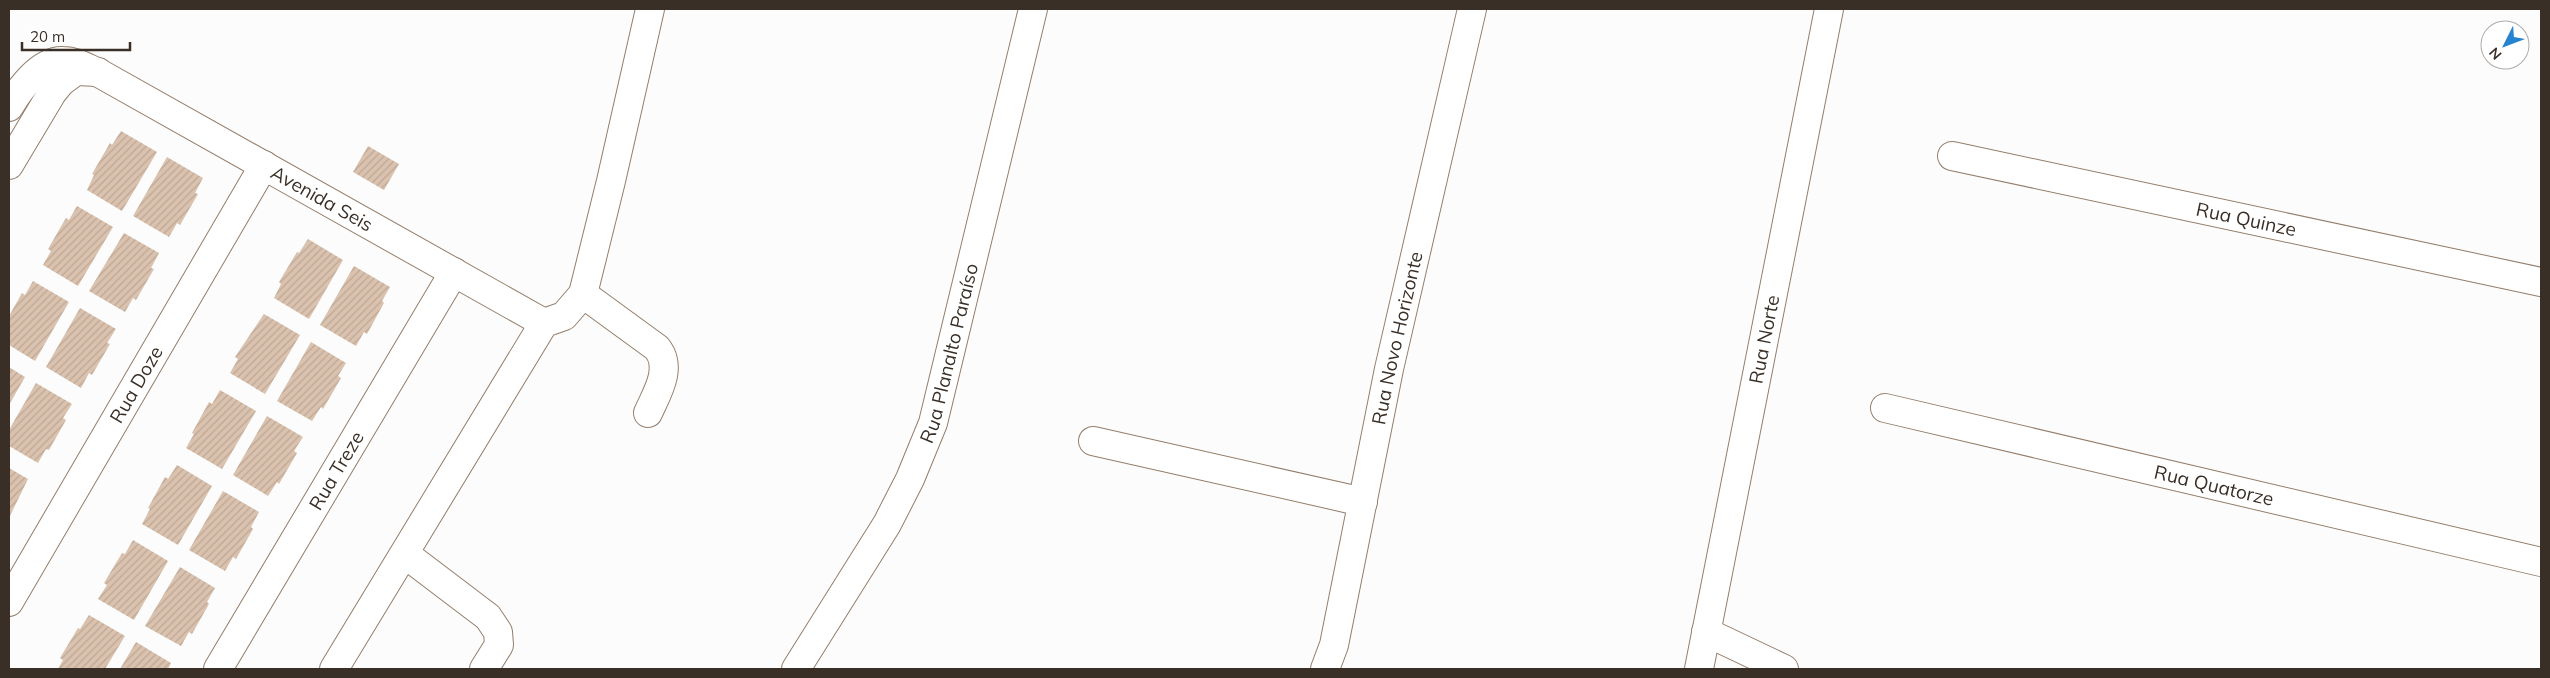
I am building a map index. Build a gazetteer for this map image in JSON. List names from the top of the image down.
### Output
{
  "streets": {
    "street": [
      "Avenida Seis",
      "Rua Quinze",
      "Rua Novo Horizonte",
      "Rua Norte",
      "Rua Planalto Paraíso",
      "Rua Doze",
      "Rua Treze",
      "Rua Quatorze"
    ]
  },
  "crossings": [
    ["Avenida Seis", "Rua Doze"],
    ["Avenida Seis", "Rua Treze"]
  ],
  "scale_bar": "20 m",
  "north": "bottom left"
}
